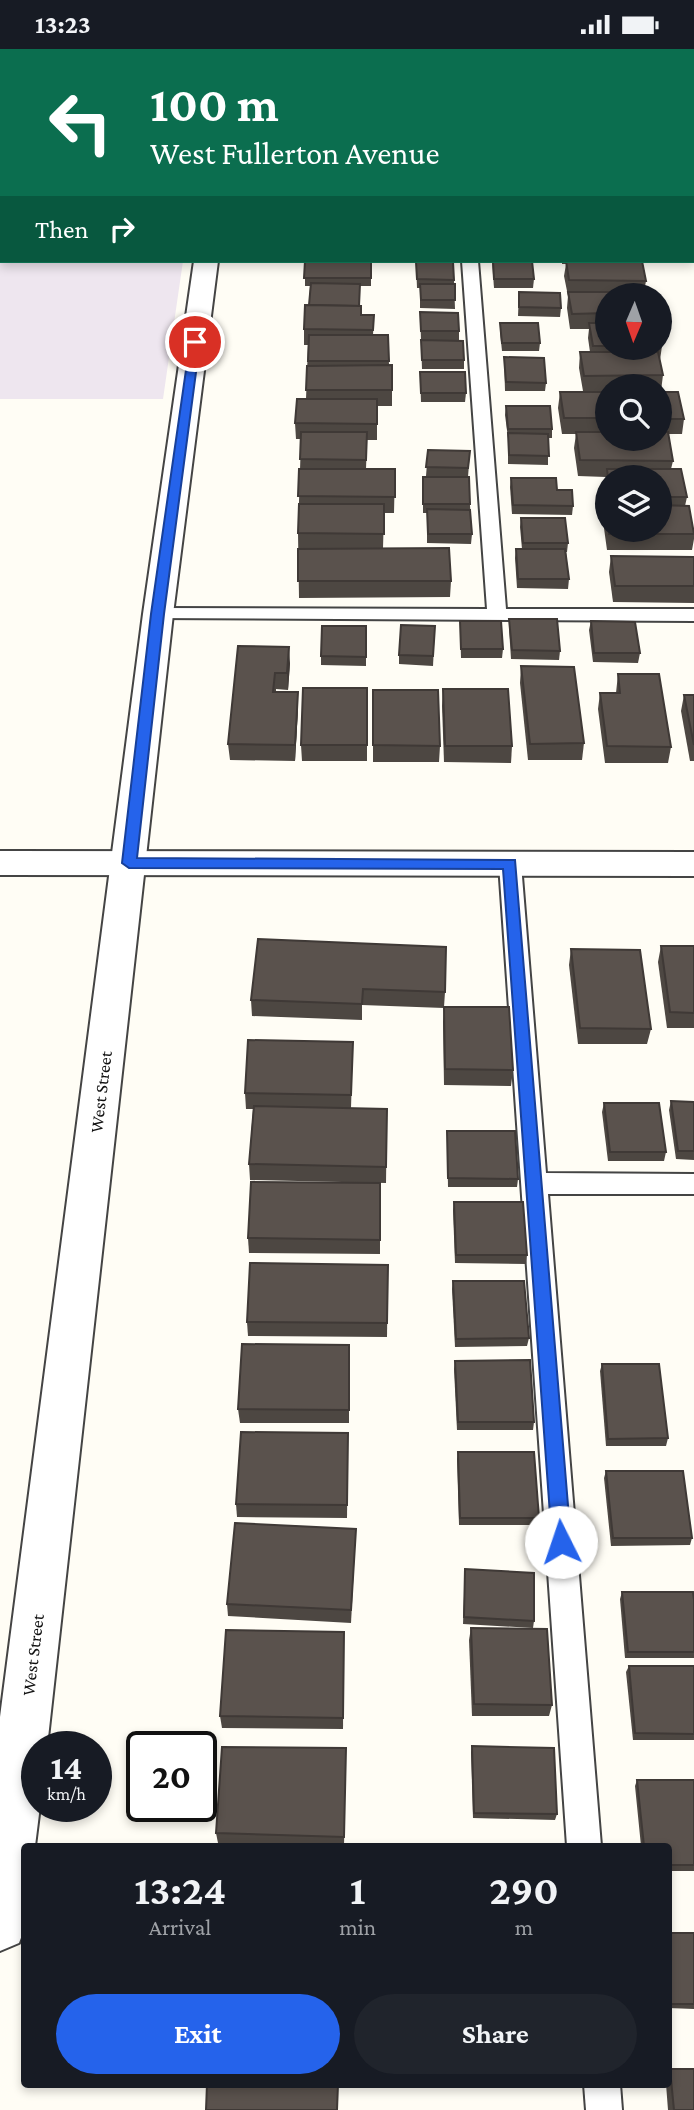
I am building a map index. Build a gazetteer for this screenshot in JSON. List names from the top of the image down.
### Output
{
  "streets": {
    "street": ["West Street"]
  },
  "north": "bottom",
  "page": {
    "status": "13:23",
    "turn": ["100 m", "West Fullerton Avenue"],
    "then": "Then",
    "speed": "14 km/h",
    "limit": "20",
    "eta": [
      "13:24",
      "Arrival",
      "1",
      "min",
      "290",
      "m"
    ],
    "buttons": ["Exit", "Share"]
  }
}
